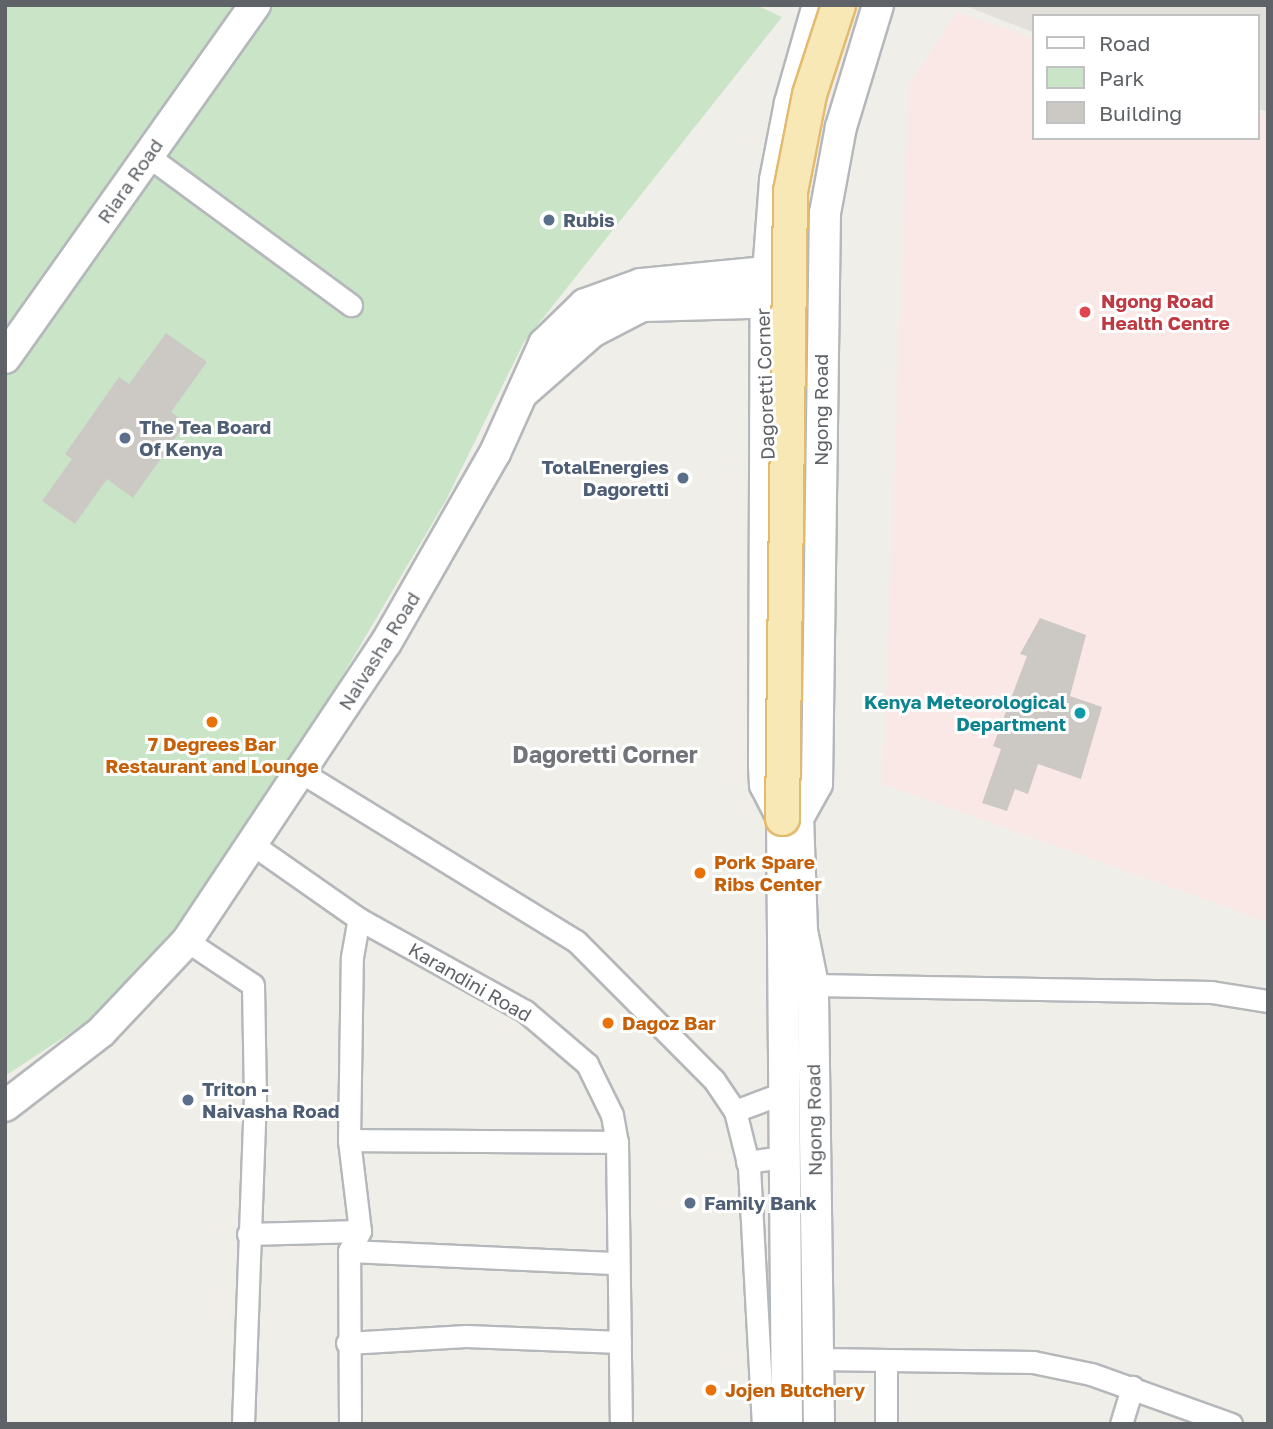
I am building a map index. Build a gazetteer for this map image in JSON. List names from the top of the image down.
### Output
{
  "streets": {
    "main road": [
      "Riara Road",
      "Dagoretti Corner",
      "Ngong Road",
      "Naivasha Road"
    ],
    "street": ["Karandini Road"]
  },
  "crossings": [
    ["Dagoretti Corner", "Ngong Road"],
    ["Dagoretti Corner", "Naivasha Road"],
    ["Naivasha Road", "Karandini Road"]
  ],
  "districts": ["Dagoretti Corner"],
  "places": [
    "Rubis",
    "Ngong Road Health Centre",
    "The Tea Board Of Kenya",
    "TotalEnergies Dagoretti",
    "Kenya Meteorological Department",
    "7 Degrees Bar Restaurant and Lounge",
    "Pork Spare Ribs Center",
    "Dagoz Bar",
    "Triton - Naivasha Road",
    "Family Bank",
    "Jojen Butchery"
  ],
  "legend": ["Road", "Park", "Building"]
}
